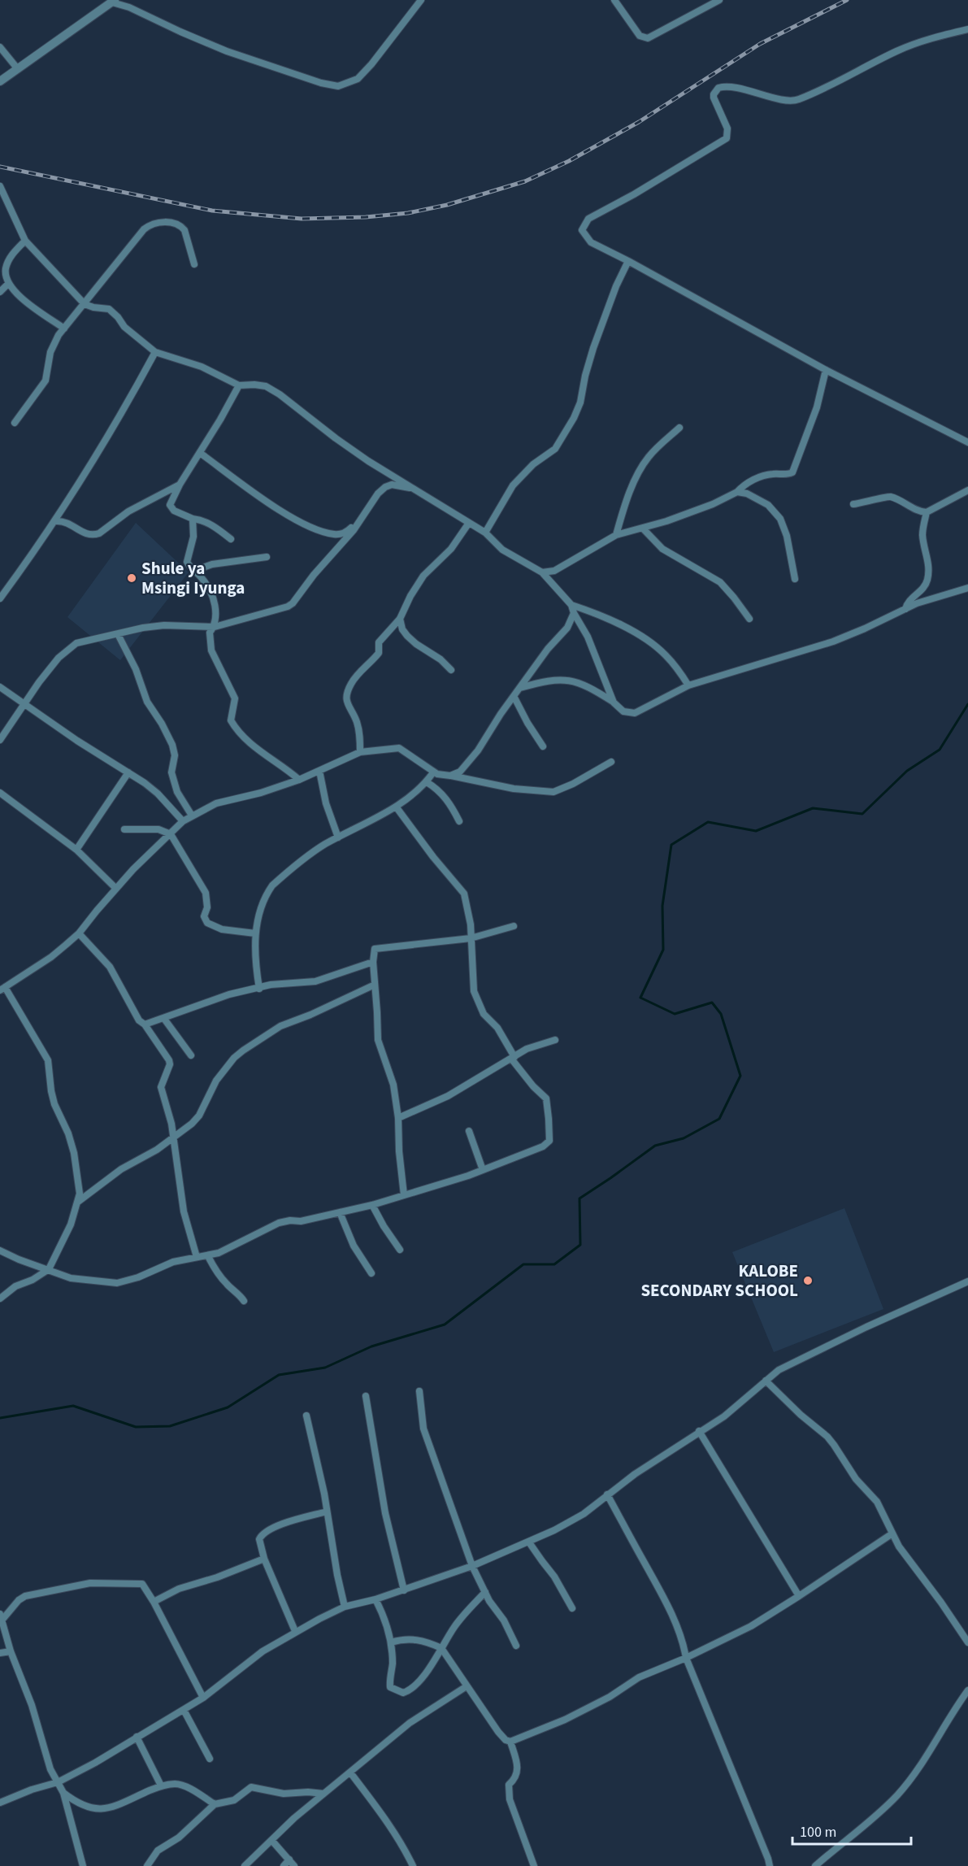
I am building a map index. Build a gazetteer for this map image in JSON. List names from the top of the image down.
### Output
{
  "places": ["Shule ya Msingi Iyunga", "KALOBE SECONDARY SCHOOL"],
  "scale_bar": "100 m"
}
